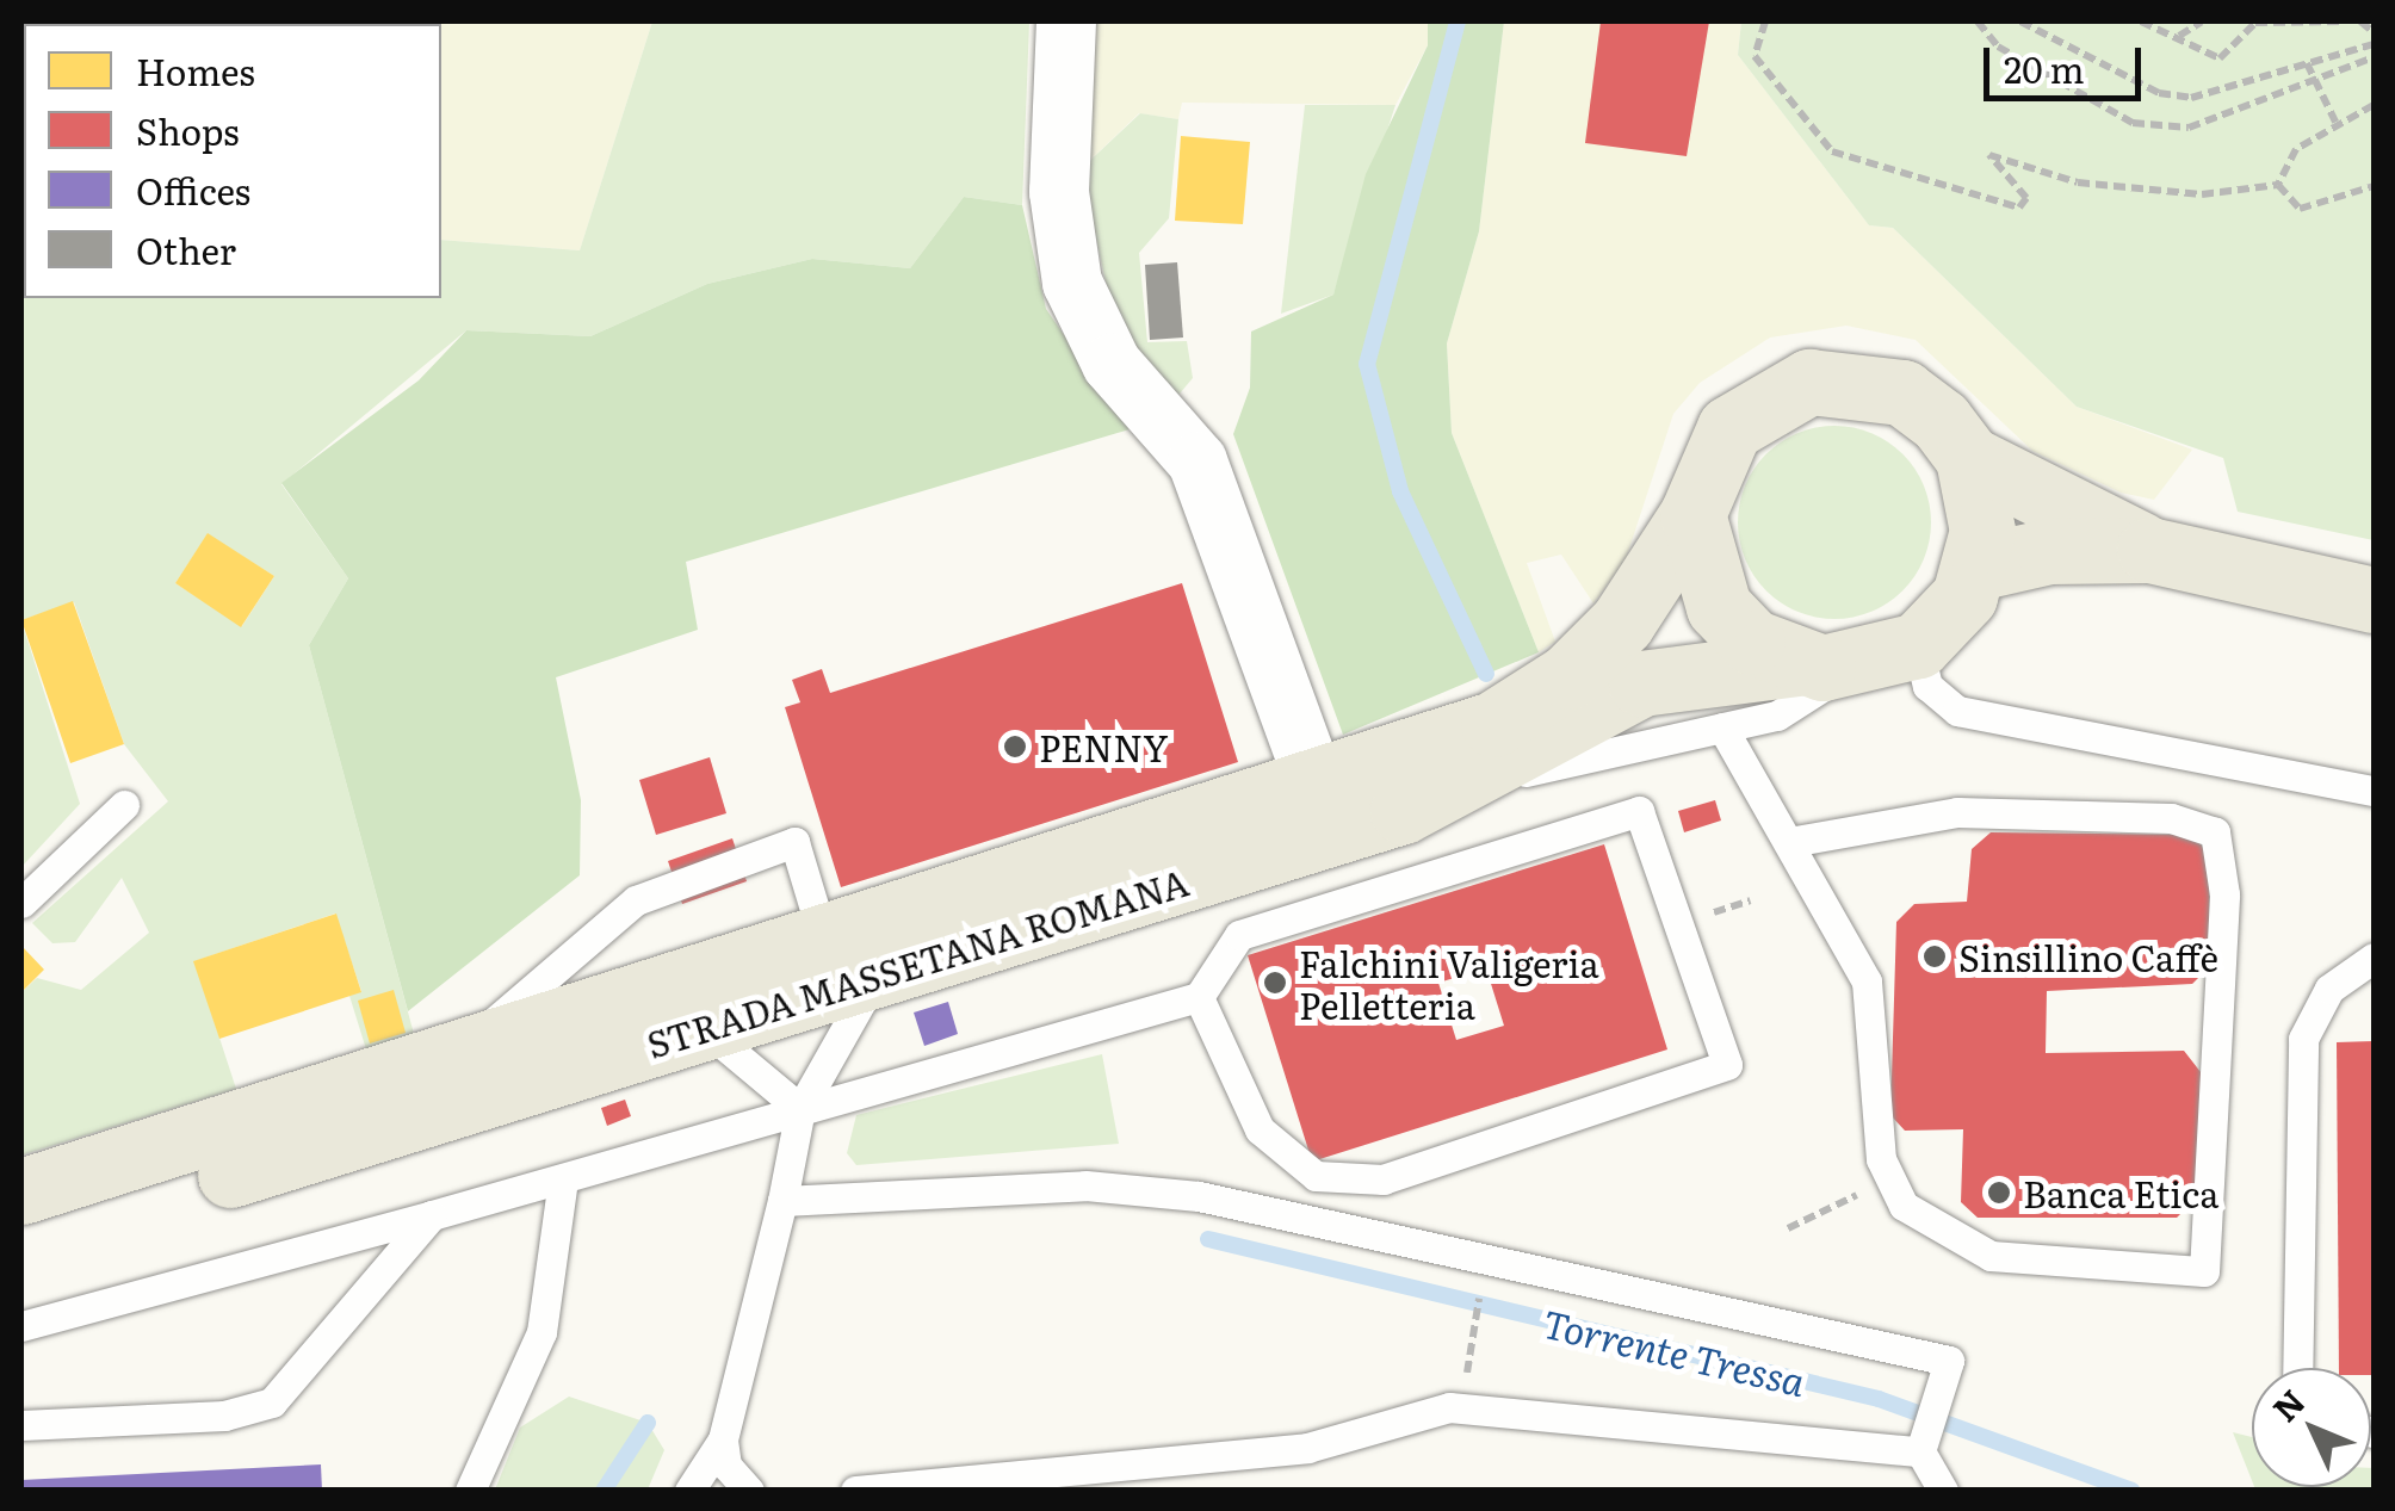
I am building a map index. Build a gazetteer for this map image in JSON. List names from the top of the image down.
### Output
{
  "streets": {
    "main road": ["STRADA MASSETANA ROMANA"]
  },
  "water": ["Torrente Tressa"],
  "places": [
    "PENNY",
    "Sinsillino Caffè",
    "Falchini Valigeria Pelletteria",
    "Banca Etica"
  ],
  "legend": [
    "Homes",
    "Shops",
    "Offices",
    "Other"
  ],
  "scale_bar": "20 m",
  "north": "top left"
}
